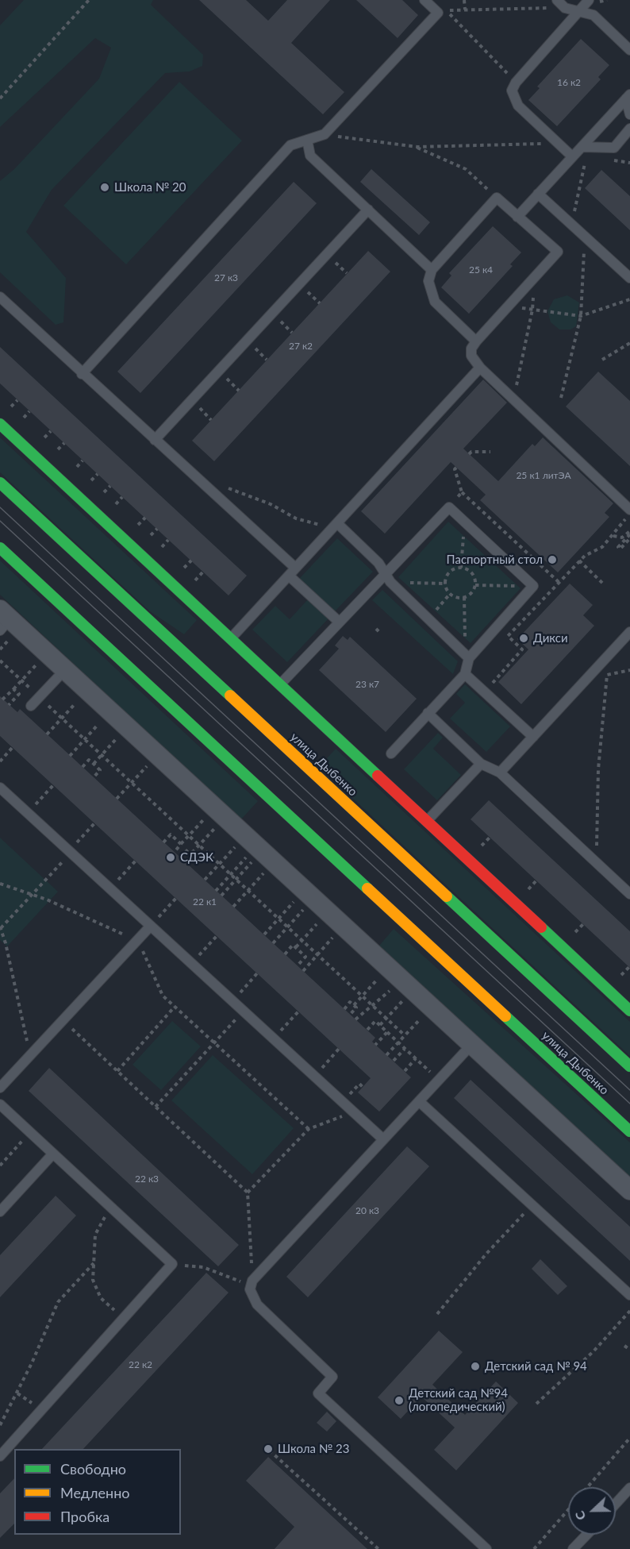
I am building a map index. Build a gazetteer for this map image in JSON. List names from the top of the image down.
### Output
{
  "streets": {
    "main road": ["улица Дыбенко"]
  },
  "places": [
    "Школа № 20",
    "Паспортный стол",
    "Дикси",
    "СДЭК",
    "Детский сад № 94",
    "Детский сад №94 (логопедический)",
    "Школа № 23"
  ],
  "house_numbers": [
    "16 к2",
    "25 к4",
    "27 к3",
    "27 к2",
    "25 к1 литЭА",
    "23 к7",
    "22 к1",
    "22 к3",
    "20 к3",
    "22 к2"
  ],
  "legend": ["Свободно", "Медленно", "Пробка"],
  "north": "left"
}
